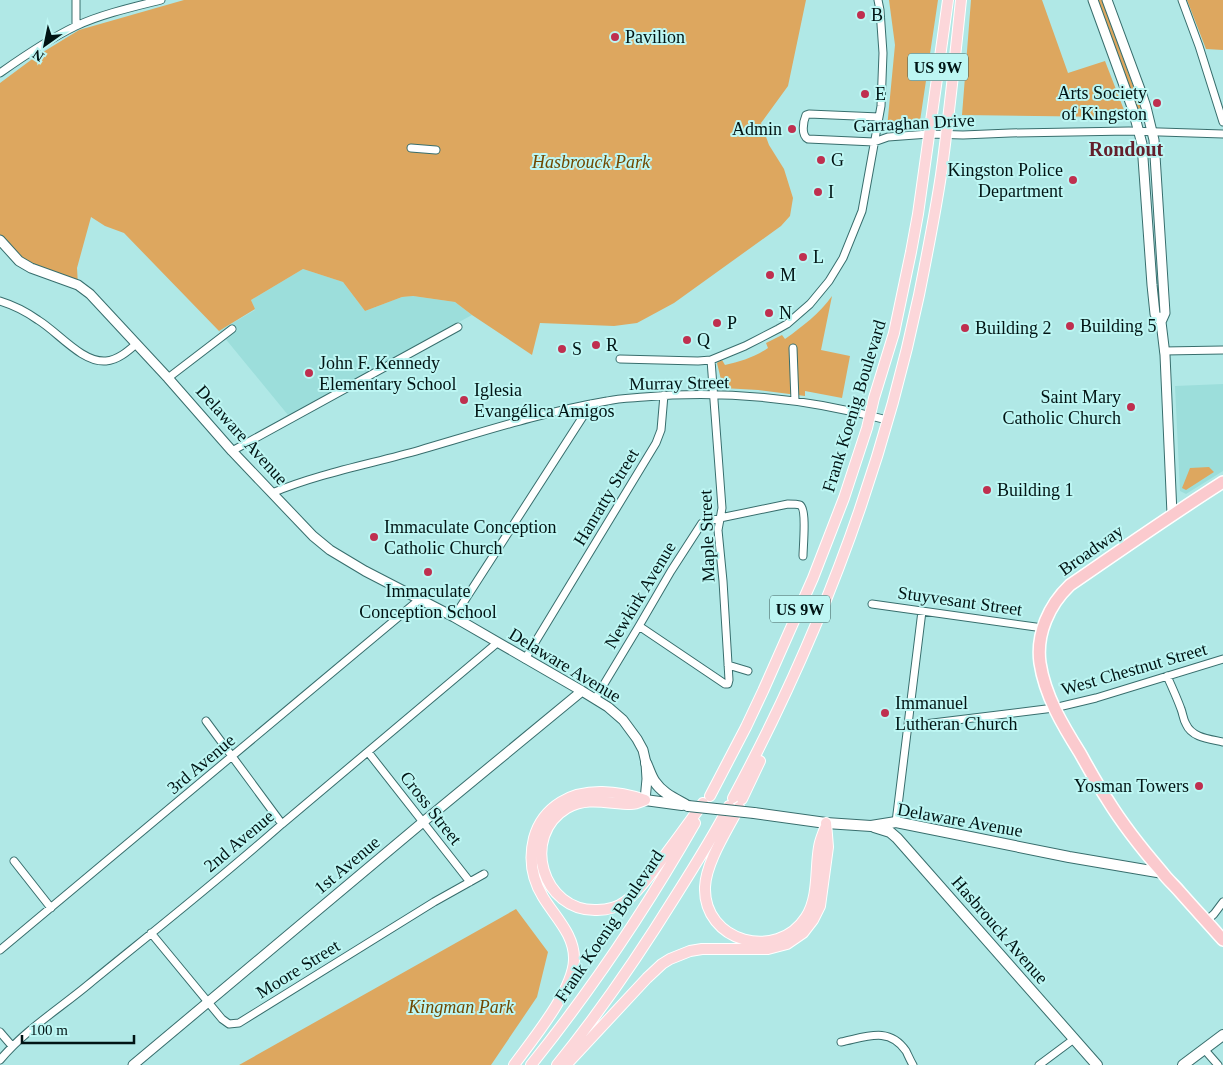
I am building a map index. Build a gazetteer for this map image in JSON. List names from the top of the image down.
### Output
{
  "streets": {
    "highway": ["Broadway"],
    "main road": [
      "US 9W",
      "Frank Koenig Boulevard",
      "Delaware Avenue",
      "Hasbrouck Avenue"
    ],
    "street": [
      "Garraghan Drive",
      "Murray Street",
      "Hanratty Street",
      "Maple Street",
      "Newkirk Avenue",
      "Stuyvesant Street",
      "West Chestnut Street",
      "3rd Avenue",
      "Cross Street",
      "2nd Avenue",
      "1st Avenue",
      "Moore Street"
    ]
  },
  "crossings": [
    ["Garraghan Drive", "Frank Koenig Boulevard"],
    ["Murray Street", "Frank Koenig Boulevard"],
    ["Murray Street", "Delaware Avenue"],
    ["Murray Street", "Hanratty Street"],
    ["Murray Street", "Maple Street"],
    ["Delaware Avenue", "Hanratty Street"],
    ["Delaware Avenue", "Broadway"],
    ["Delaware Avenue", "Newkirk Avenue"],
    ["Delaware Avenue", "3rd Avenue"],
    ["Delaware Avenue", "2nd Avenue"],
    ["Delaware Avenue", "1st Avenue"],
    ["Delaware Avenue", "Hasbrouck Avenue"],
    ["Maple Street", "Newkirk Avenue"],
    ["Broadway", "Stuyvesant Street"],
    ["Broadway", "West Chestnut Street"],
    ["Cross Street", "2nd Avenue"],
    ["Cross Street", "1st Avenue"],
    ["Cross Street", "Moore Street"],
    ["2nd Avenue", "Moore Street"],
    ["1st Avenue", "Moore Street"]
  ],
  "districts": ["Rondout"],
  "parks": ["Hasbrouck Park", "Kingman Park"],
  "places": [
    "B",
    "Pavilion",
    "E",
    "Arts Society of Kingston",
    "Admin",
    "G",
    "Kingston Police Department",
    "I",
    "L",
    "M",
    "N",
    "P",
    "Building 5",
    "Building 2",
    "Q",
    "R",
    "S",
    "John F. Kennedy Elementary School",
    "Iglesia Evangélica Amigos",
    "Saint Mary Catholic Church",
    "Building 1",
    "Immaculate Conception Catholic Church",
    "Immaculate Conception School",
    "Immanuel Lutheran Church",
    "Yosman Towers"
  ],
  "scale_bar": "100 m",
  "north": "bottom left"
}
